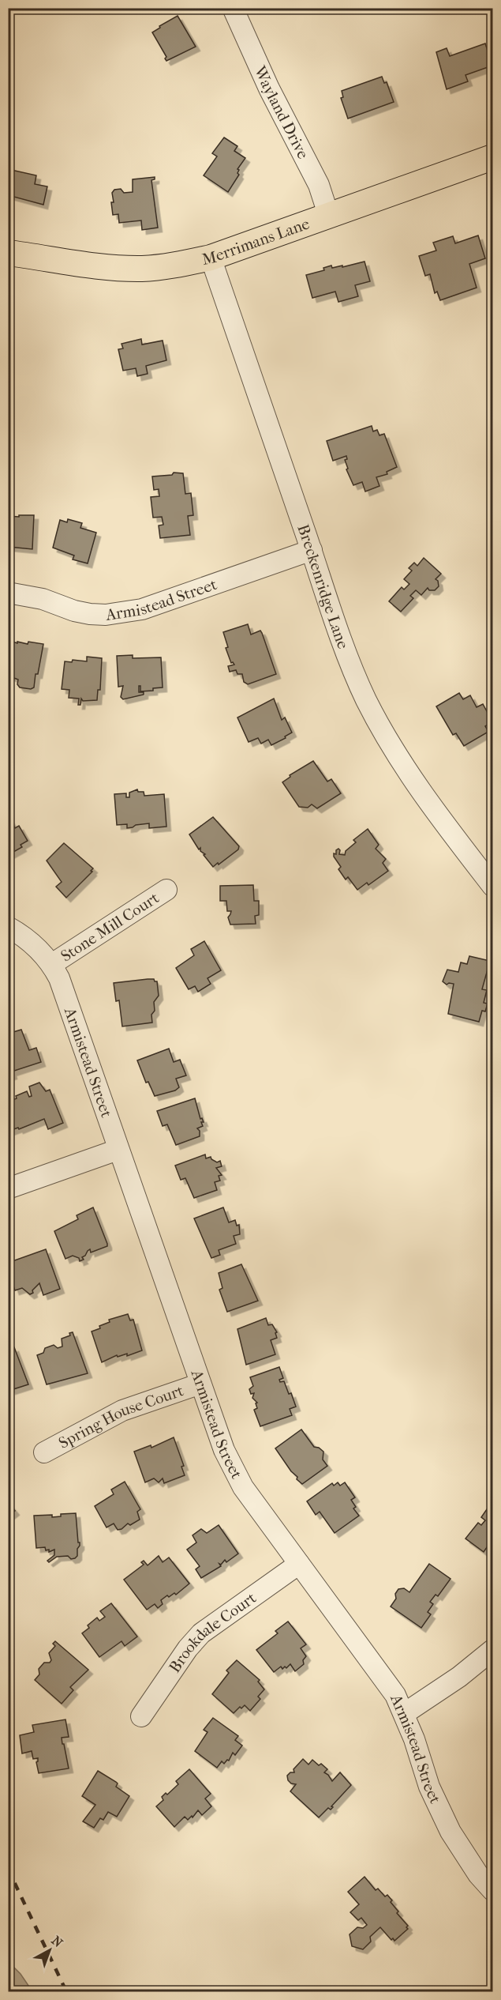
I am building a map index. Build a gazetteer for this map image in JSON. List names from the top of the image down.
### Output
{
  "streets": {
    "main road": ["Merrimans Lane"],
    "street": [
      "Wayland Drive",
      "Breckenridge Lane",
      "Armistead Street",
      "Stone Mill Court",
      "Spring House Court",
      "Brookdale Court"
    ]
  },
  "crossings": [
    ["Wayland Drive", "Merrimans Lane"],
    ["Merrimans Lane", "Breckenridge Lane"],
    ["Breckenridge Lane", "Armistead Street"],
    ["Armistead Street", "Stone Mill Court"],
    ["Armistead Street", "Spring House Court"],
    ["Armistead Street", "Brookdale Court"]
  ],
  "north": "top right"
}
